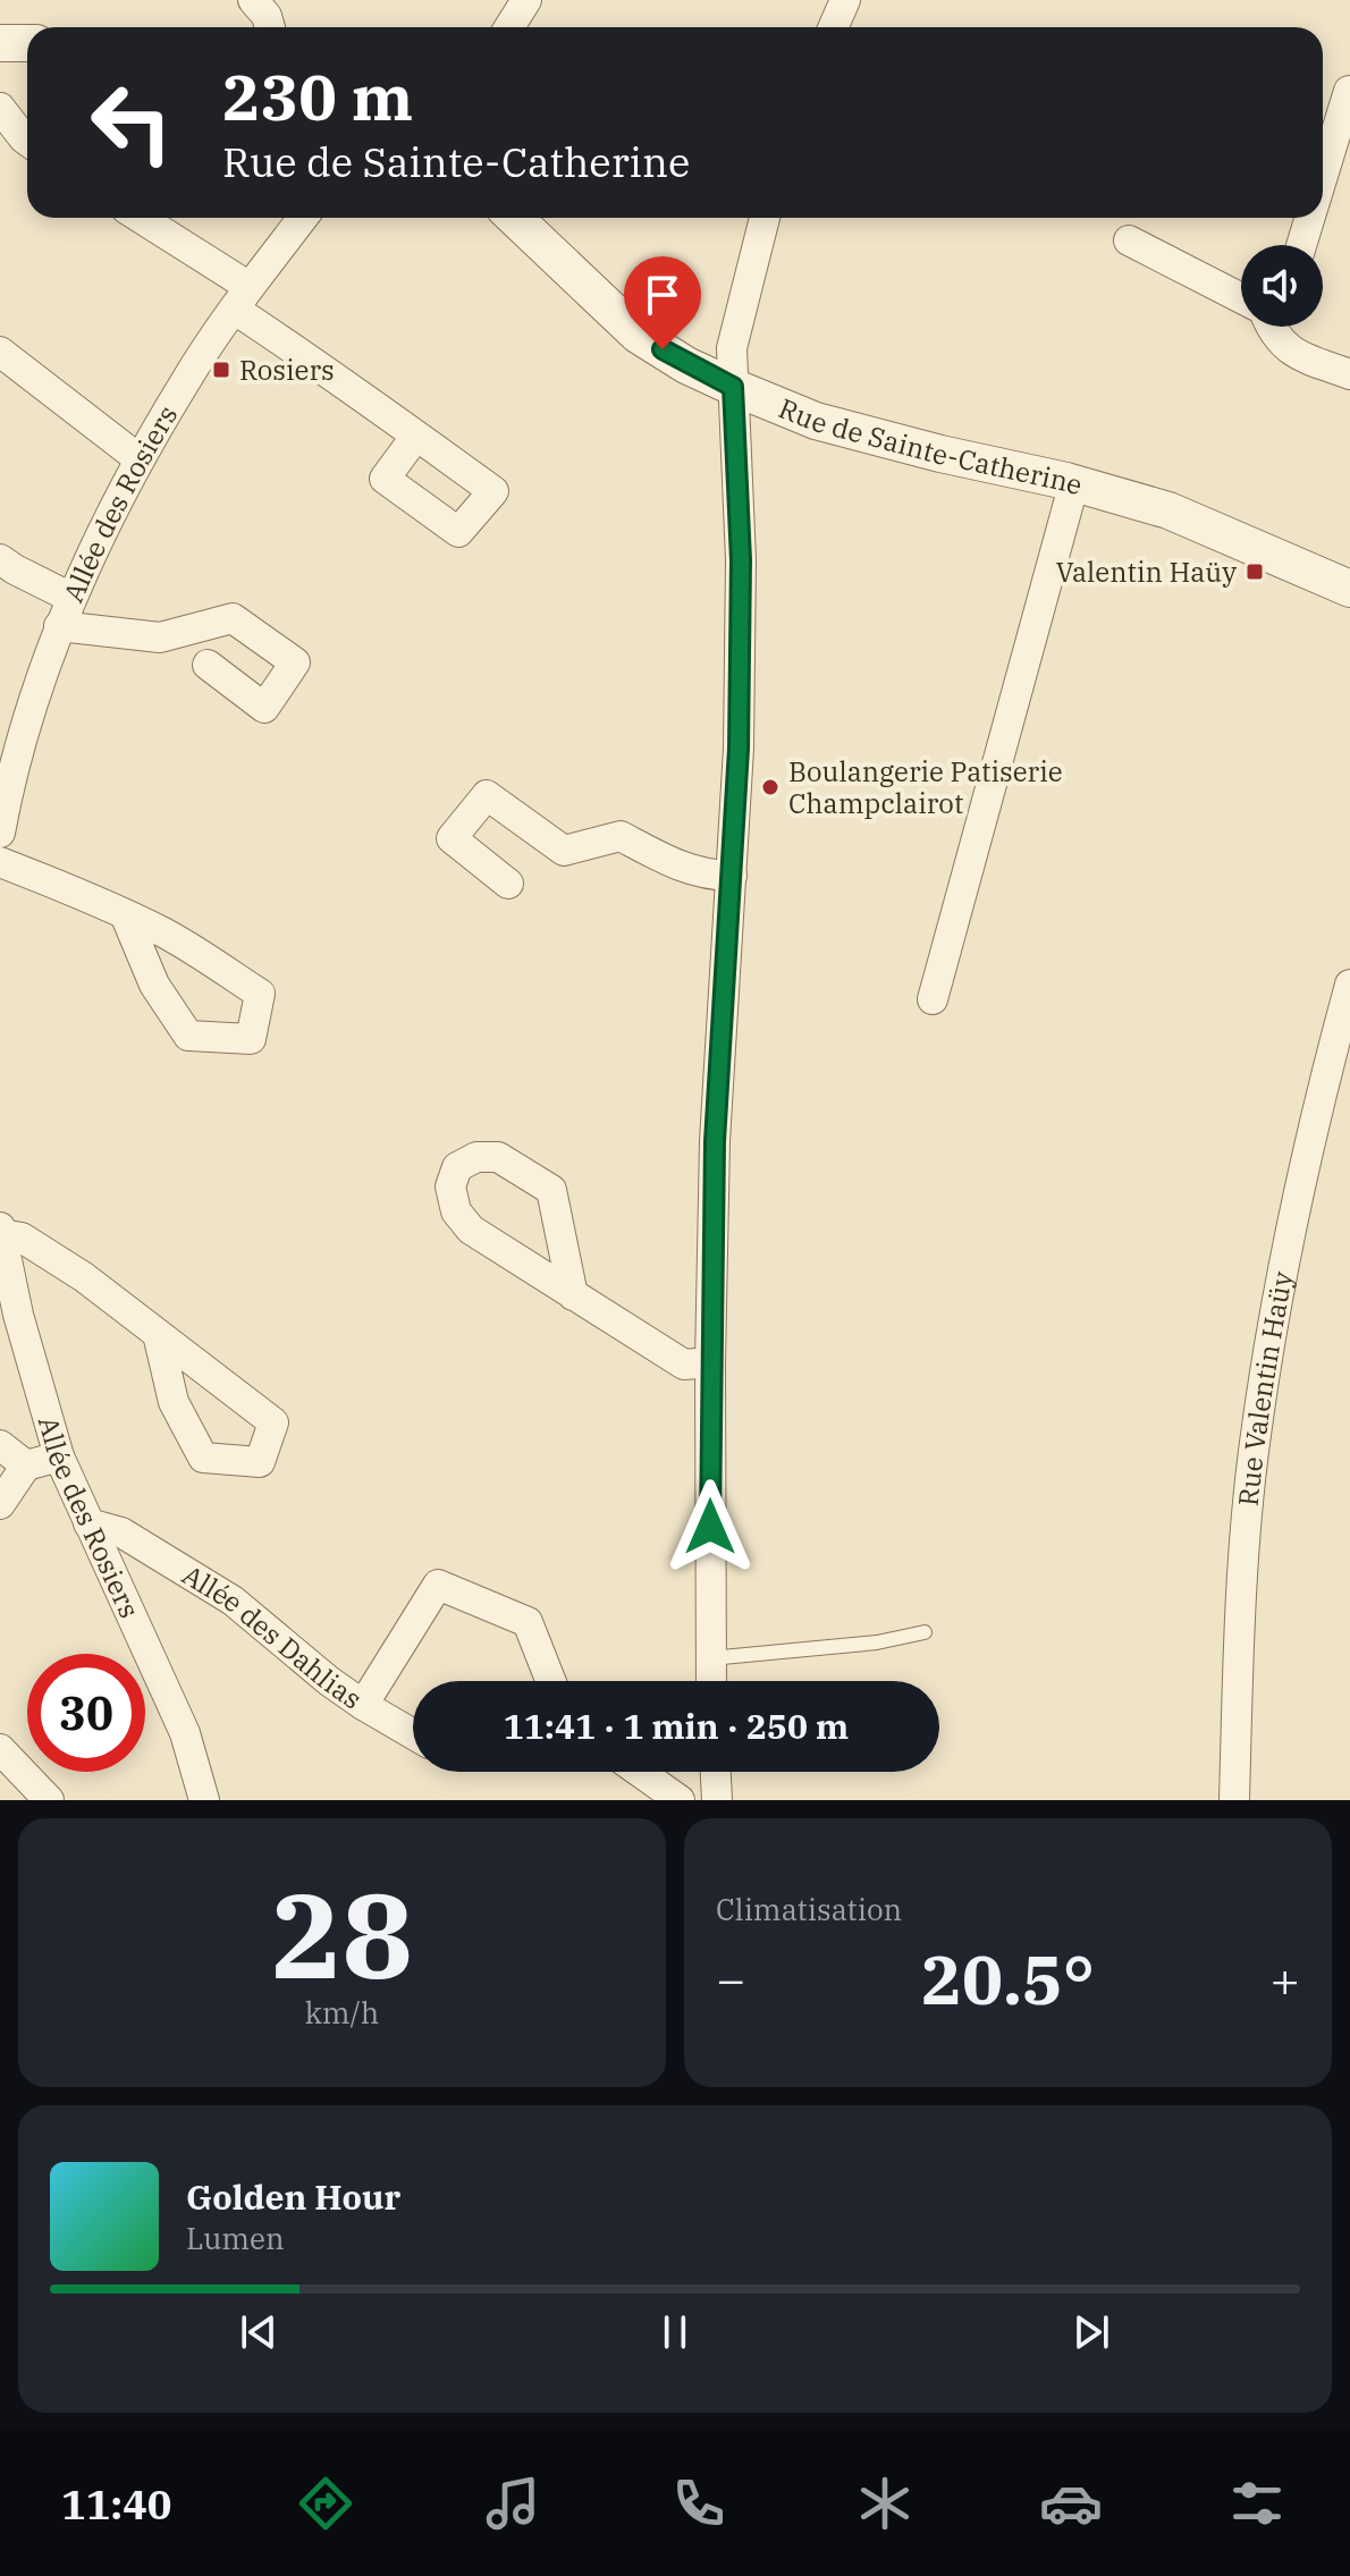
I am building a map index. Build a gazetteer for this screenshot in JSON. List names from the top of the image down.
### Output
{
  "streets": {
    "street": [
      "Rue de Sainte-Catherine",
      "Allée des Rosiers",
      "Rue Valentin Haüy",
      "Allée des Dahlias"
    ]
  },
  "crossings": [
    ["Allée des Rosiers", "Allée des Dahlias"]
  ],
  "places": {
    "transit": ["Rosiers", "Valentin Haüy"],
    "other": ["Boulangerie Patiserie Champclairot"]
  },
  "page": {
    "turn": ["230 m", "Rue de Sainte-Catherine"],
    "limit": "30",
    "trip": "11:41 · 1 min · 250 m",
    "tile": [
      ["28", "km/h"],
      "Climatisation"
    ],
    "heat": ["−", "20.5°", "+"],
    "song": ["Golden Hour", "Lumen"],
    "tabs": "11:40"
  }
}
